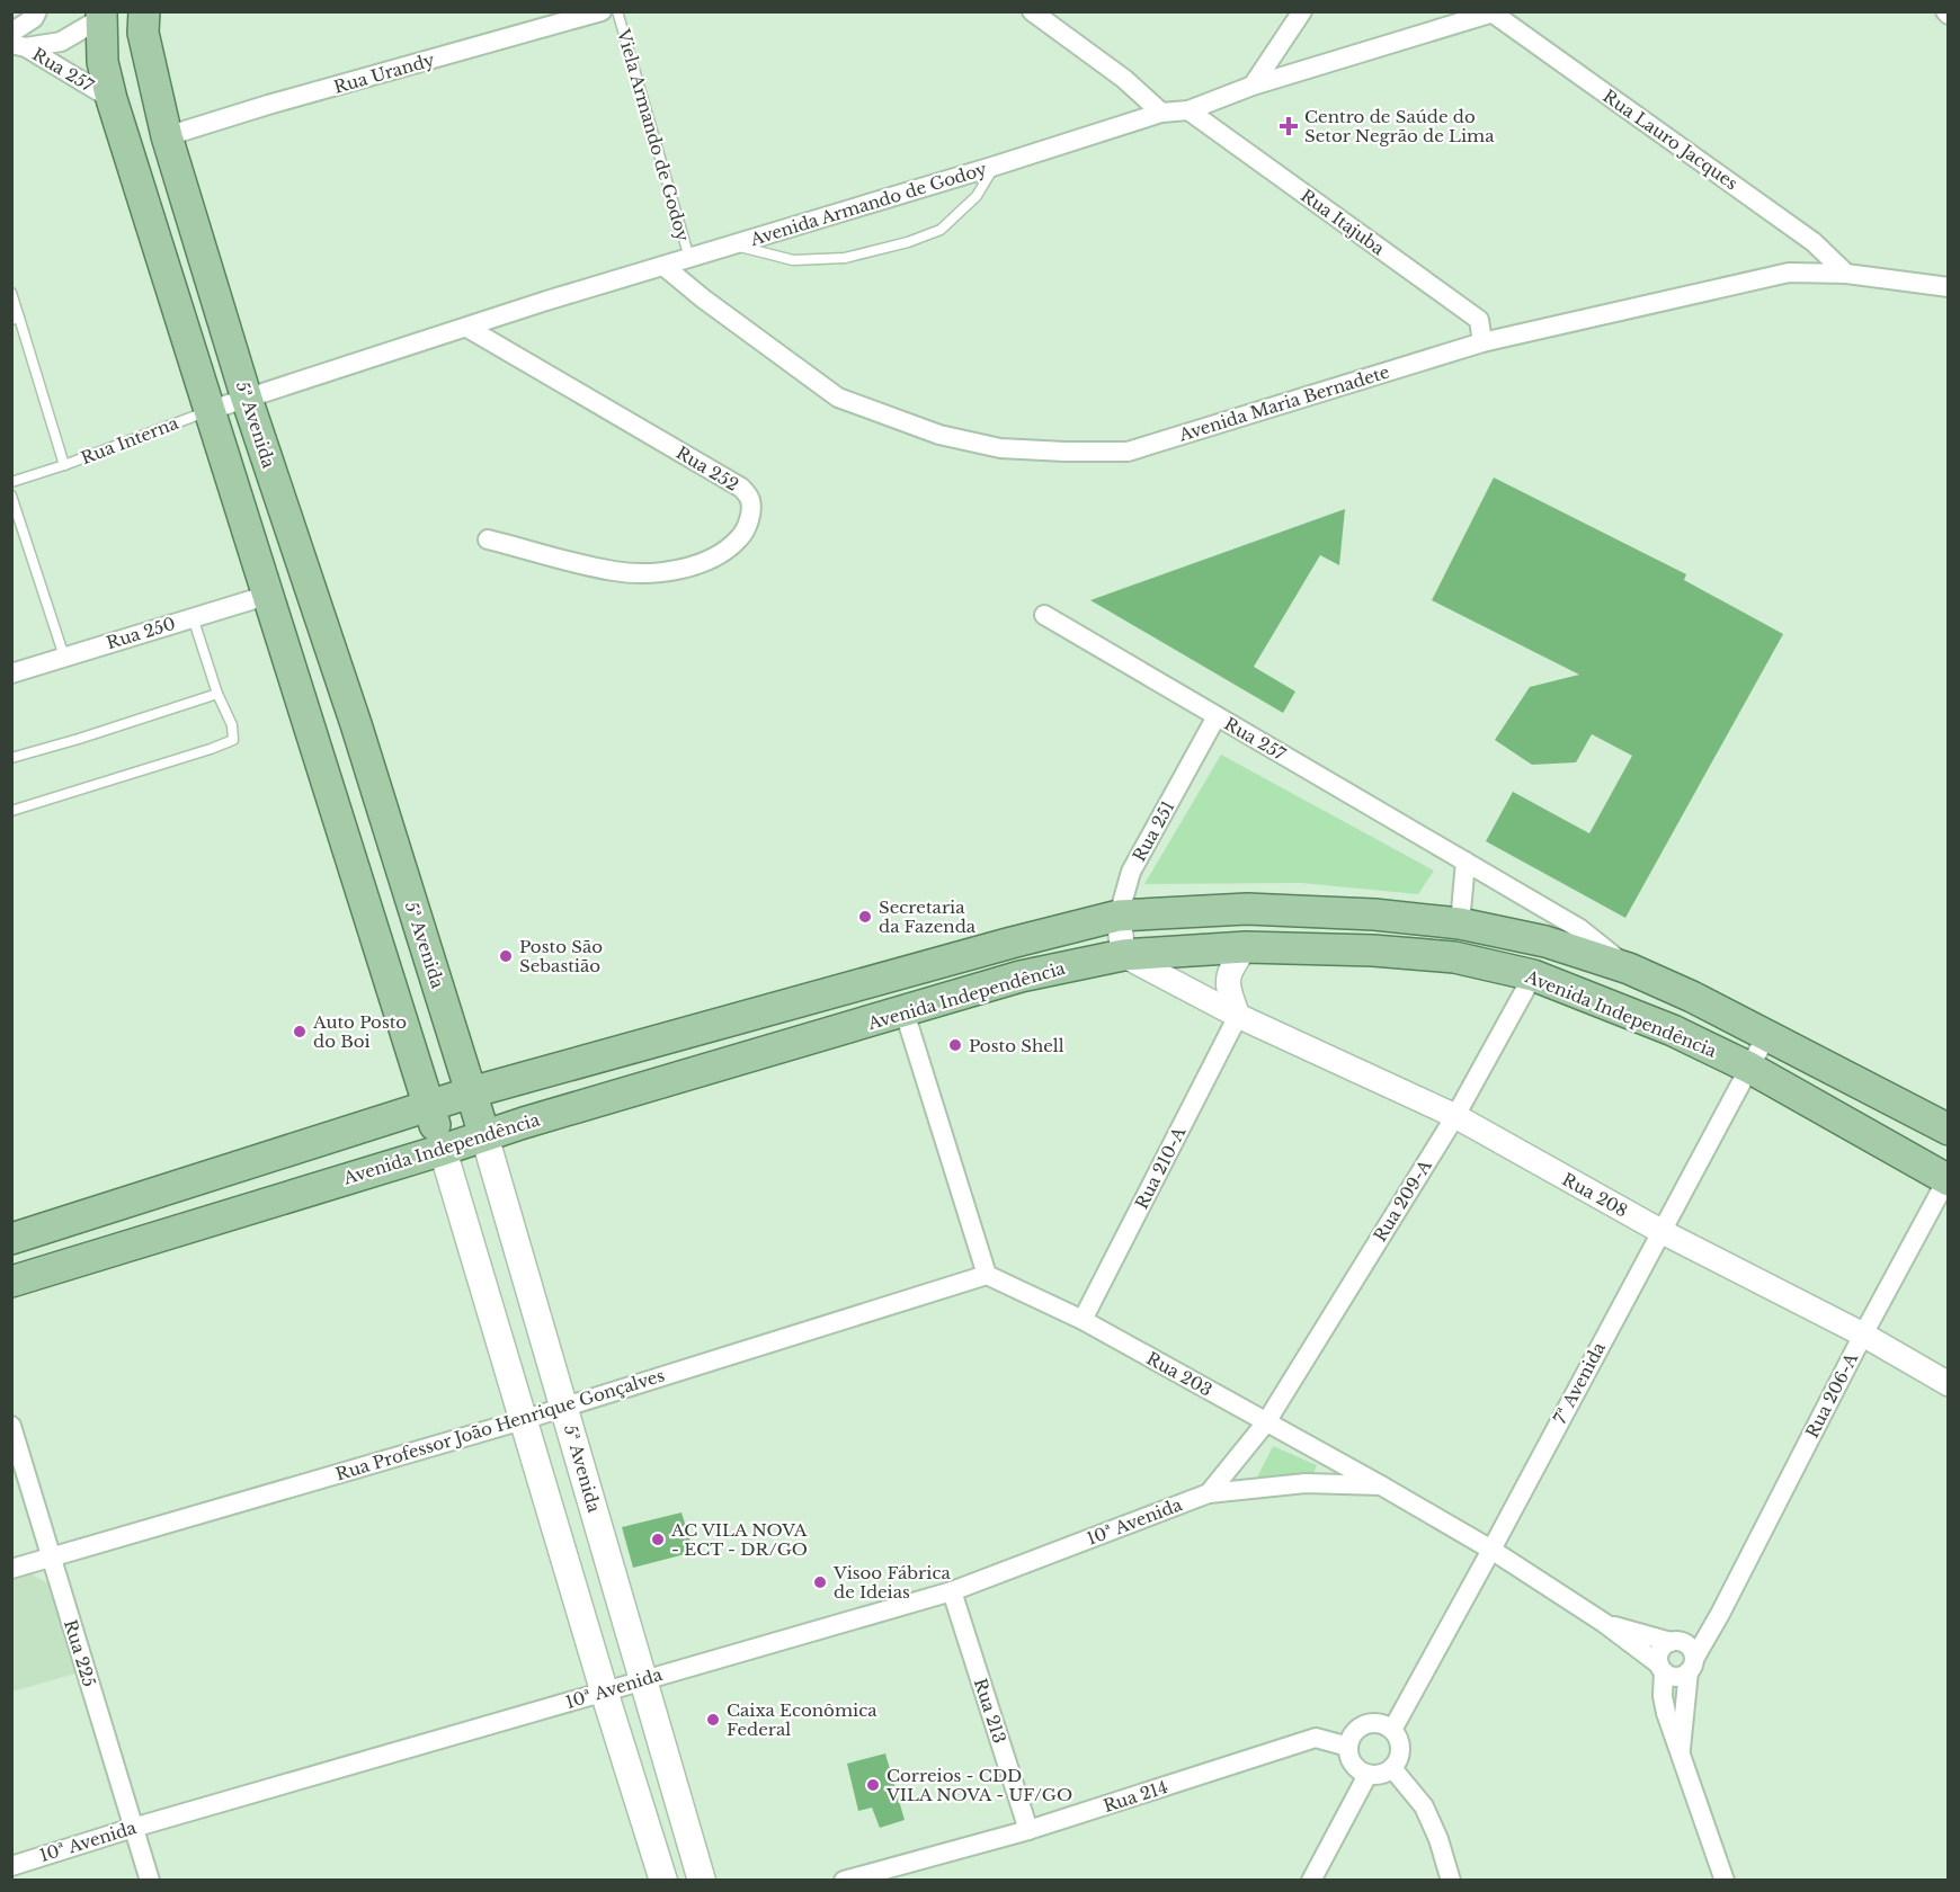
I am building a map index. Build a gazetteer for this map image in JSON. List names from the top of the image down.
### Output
{
  "streets": {
    "main road": ["5ª Avenida", "Avenida Independência"],
    "street": [
      "Rua 257",
      "Rua Urandy",
      "Rua Lauro Jacques",
      "Avenida Armando de Godoy",
      "Rua Itajuba",
      "Avenida Maria Bernadete",
      "Rua Interna",
      "Rua 252",
      "Rua 250",
      "Rua 251",
      "Rua 210-A",
      "Rua 208",
      "Rua 209-A",
      "Rua 203",
      "7ª Avenida",
      "Rua 206-A",
      "Rua Professor João Henrique Gonçalves",
      "10ª Avenida",
      "Rua 225",
      "Rua 213",
      "Rua 214"
    ],
    "lane": ["Viela Armando de Godoy"]
  },
  "crossings": [
    ["Rua 257", "Rua 251"],
    ["Rua Urandy", "5ª Avenida"],
    ["Viela Armando de Godoy", "Avenida Armando de Godoy"],
    ["Rua Lauro Jacques", "Avenida Armando de Godoy"],
    ["Rua Lauro Jacques", "Avenida Maria Bernadete"],
    ["Avenida Armando de Godoy", "Rua Itajuba"],
    ["Avenida Armando de Godoy", "Avenida Maria Bernadete"],
    ["Avenida Armando de Godoy", "5ª Avenida"],
    ["Avenida Armando de Godoy", "Rua Interna"],
    ["Avenida Armando de Godoy", "Rua 252"],
    ["Rua Itajuba", "Avenida Maria Bernadete"],
    ["5ª Avenida", "Rua Interna"],
    ["5ª Avenida", "Avenida Independência"],
    ["5ª Avenida", "Rua Professor João Henrique Gonçalves"],
    ["5ª Avenida", "10ª Avenida"],
    ["Rua 251", "Avenida Independência"],
    ["Rua 251", "Rua 208"],
    ["Avenida Independência", "Rua 208"],
    ["Avenida Independência", "Rua 209-A"],
    ["Avenida Independência", "7ª Avenida"],
    ["Avenida Independência", "Rua 206-A"],
    ["Rua 210-A", "Rua 208"],
    ["Rua 210-A", "Rua 203"],
    ["Rua 208", "Rua 209-A"],
    ["Rua 208", "7ª Avenida"],
    ["Rua 208", "Rua 206-A"],
    ["Rua 209-A", "Rua 203"],
    ["Rua 203", "7ª Avenida"],
    ["Rua 203", "Rua 206-A"],
    ["Rua 203", "Rua Professor João Henrique Gonçalves"],
    ["Rua 203", "10ª Avenida"],
    ["7ª Avenida", "Rua 214"],
    ["Rua Professor João Henrique Gonçalves", "Rua 225"],
    ["10ª Avenida", "Rua 225"],
    ["10ª Avenida", "Rua 213"],
    ["Rua 213", "Rua 214"]
  ],
  "places": {
    "health": ["Centro de Saúde do Setor Negrão de Lima"],
    "other": [
      "Secretaria da Fazenda",
      "Posto São Sebastião",
      "Auto Posto do Boi",
      "Posto Shell",
      "AC VILA NOVA - ECT - DR/GO",
      "Visoo Fábrica de Ideias",
      "Caixa Econômica Federal",
      "Correios - CDD VILA NOVA - UF/GO"
    ]
  }
}
